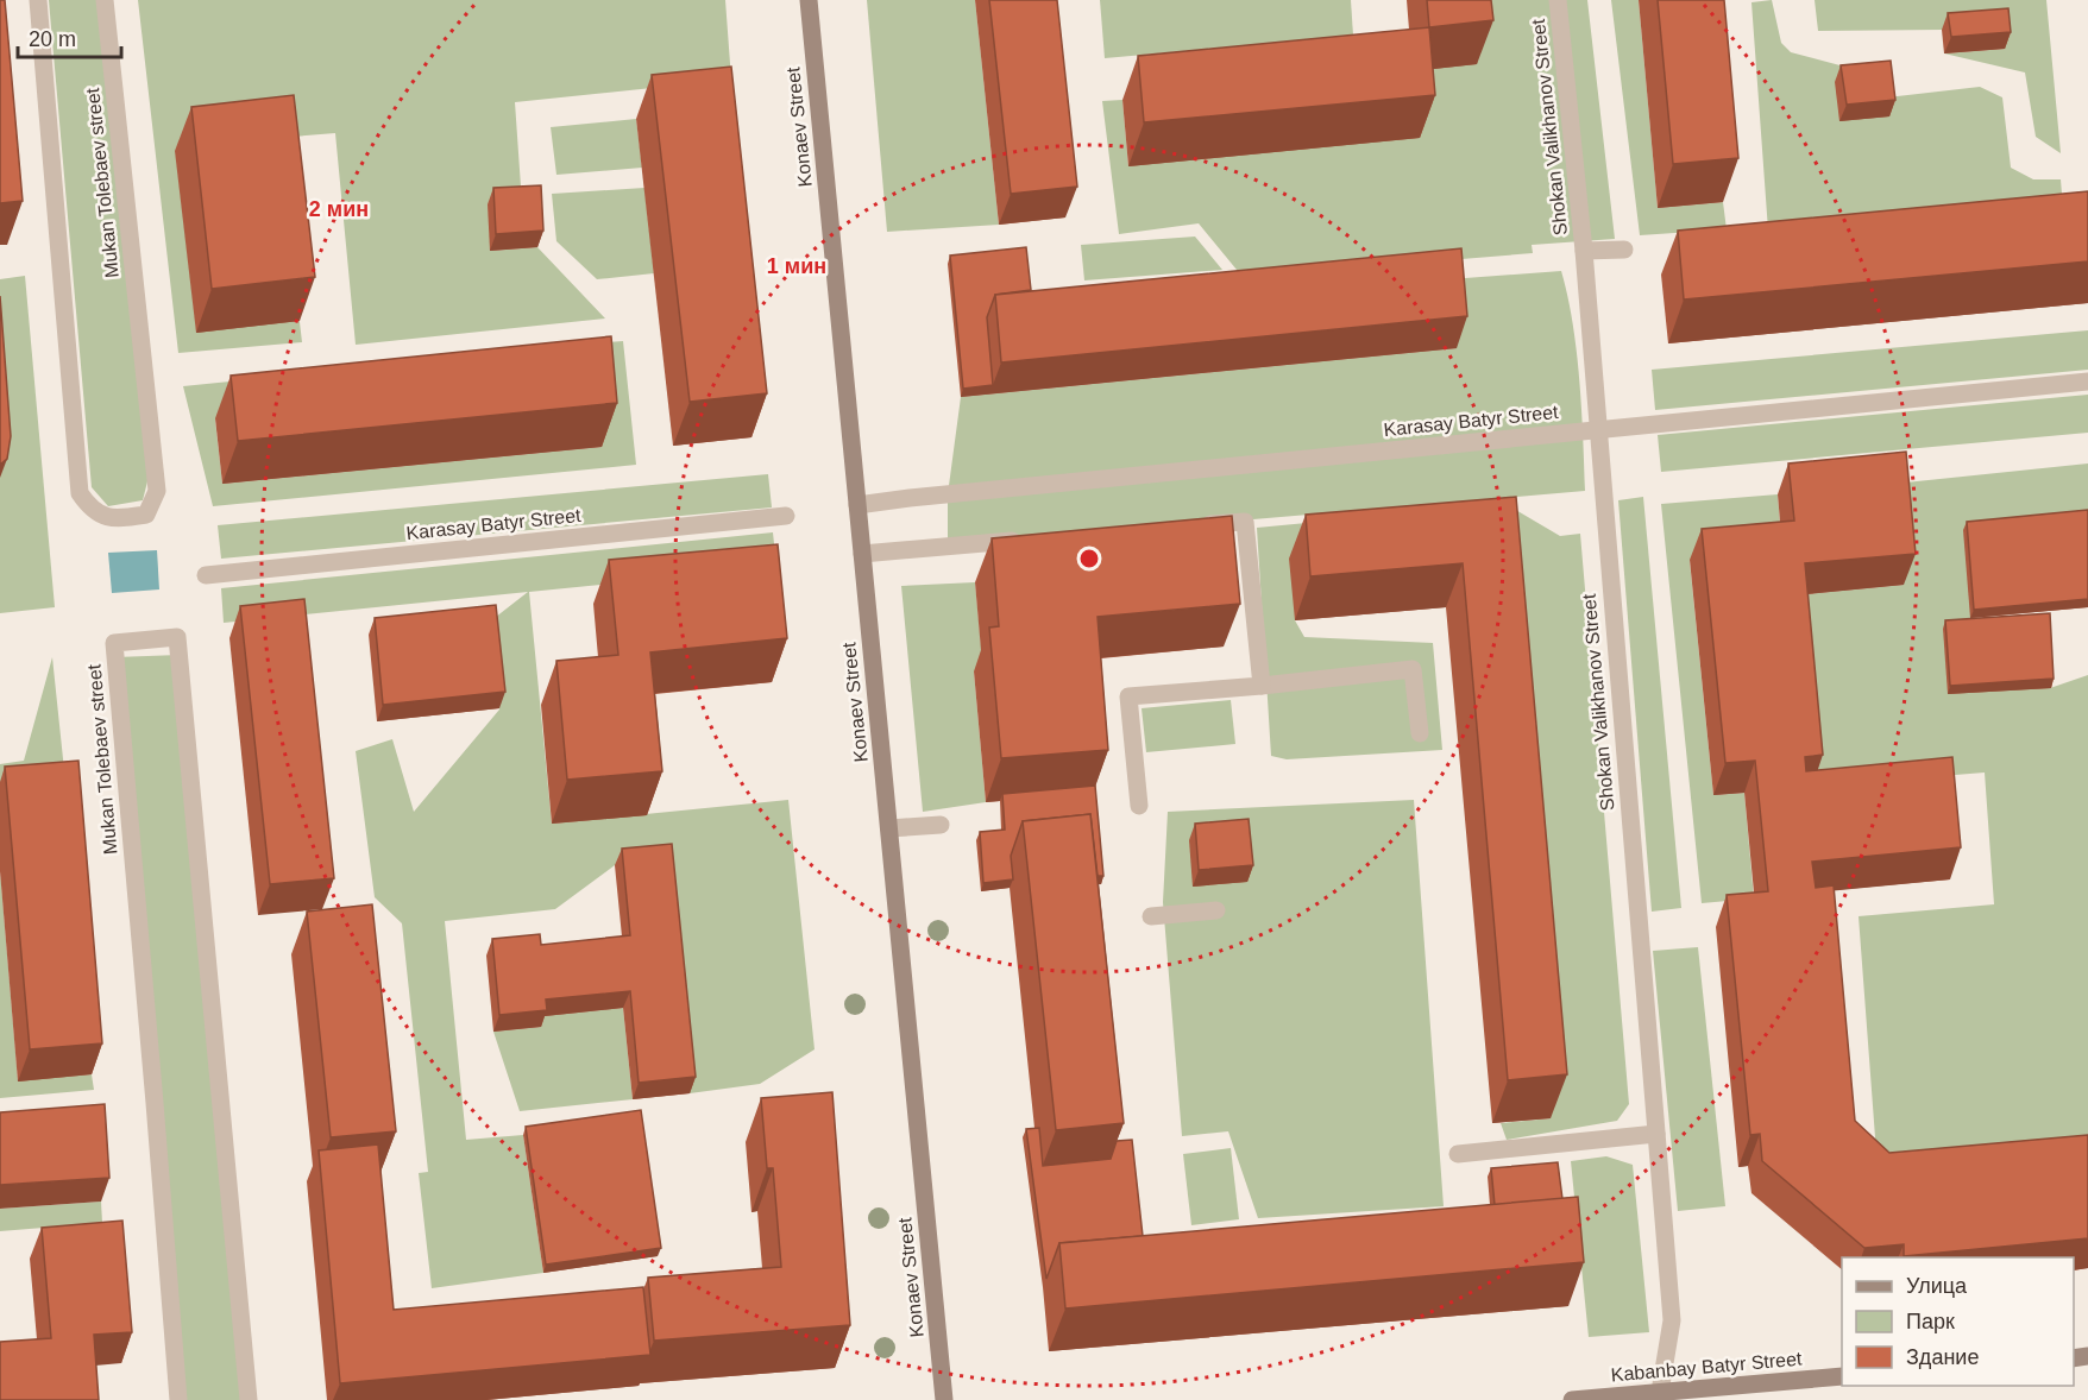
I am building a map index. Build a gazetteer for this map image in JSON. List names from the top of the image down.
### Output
{
  "streets": {
    "street": [
      "Konaev Street",
      "Shokan Valikhanov Street",
      "Mukan Tolebaev street",
      "Karasay Batyr Street",
      "Kabanbay Batyr Street"
    ]
  },
  "crossings": [
    ["Konaev Street", "Karasay Batyr Street"],
    ["Shokan Valikhanov Street", "Karasay Batyr Street"],
    ["Shokan Valikhanov Street", "Kabanbay Batyr Street"]
  ],
  "legend": ["Улица", "Парк", "Здание"],
  "scale_bar": "20 m",
  "rings": ["2 мин", "1 мин"]
}
